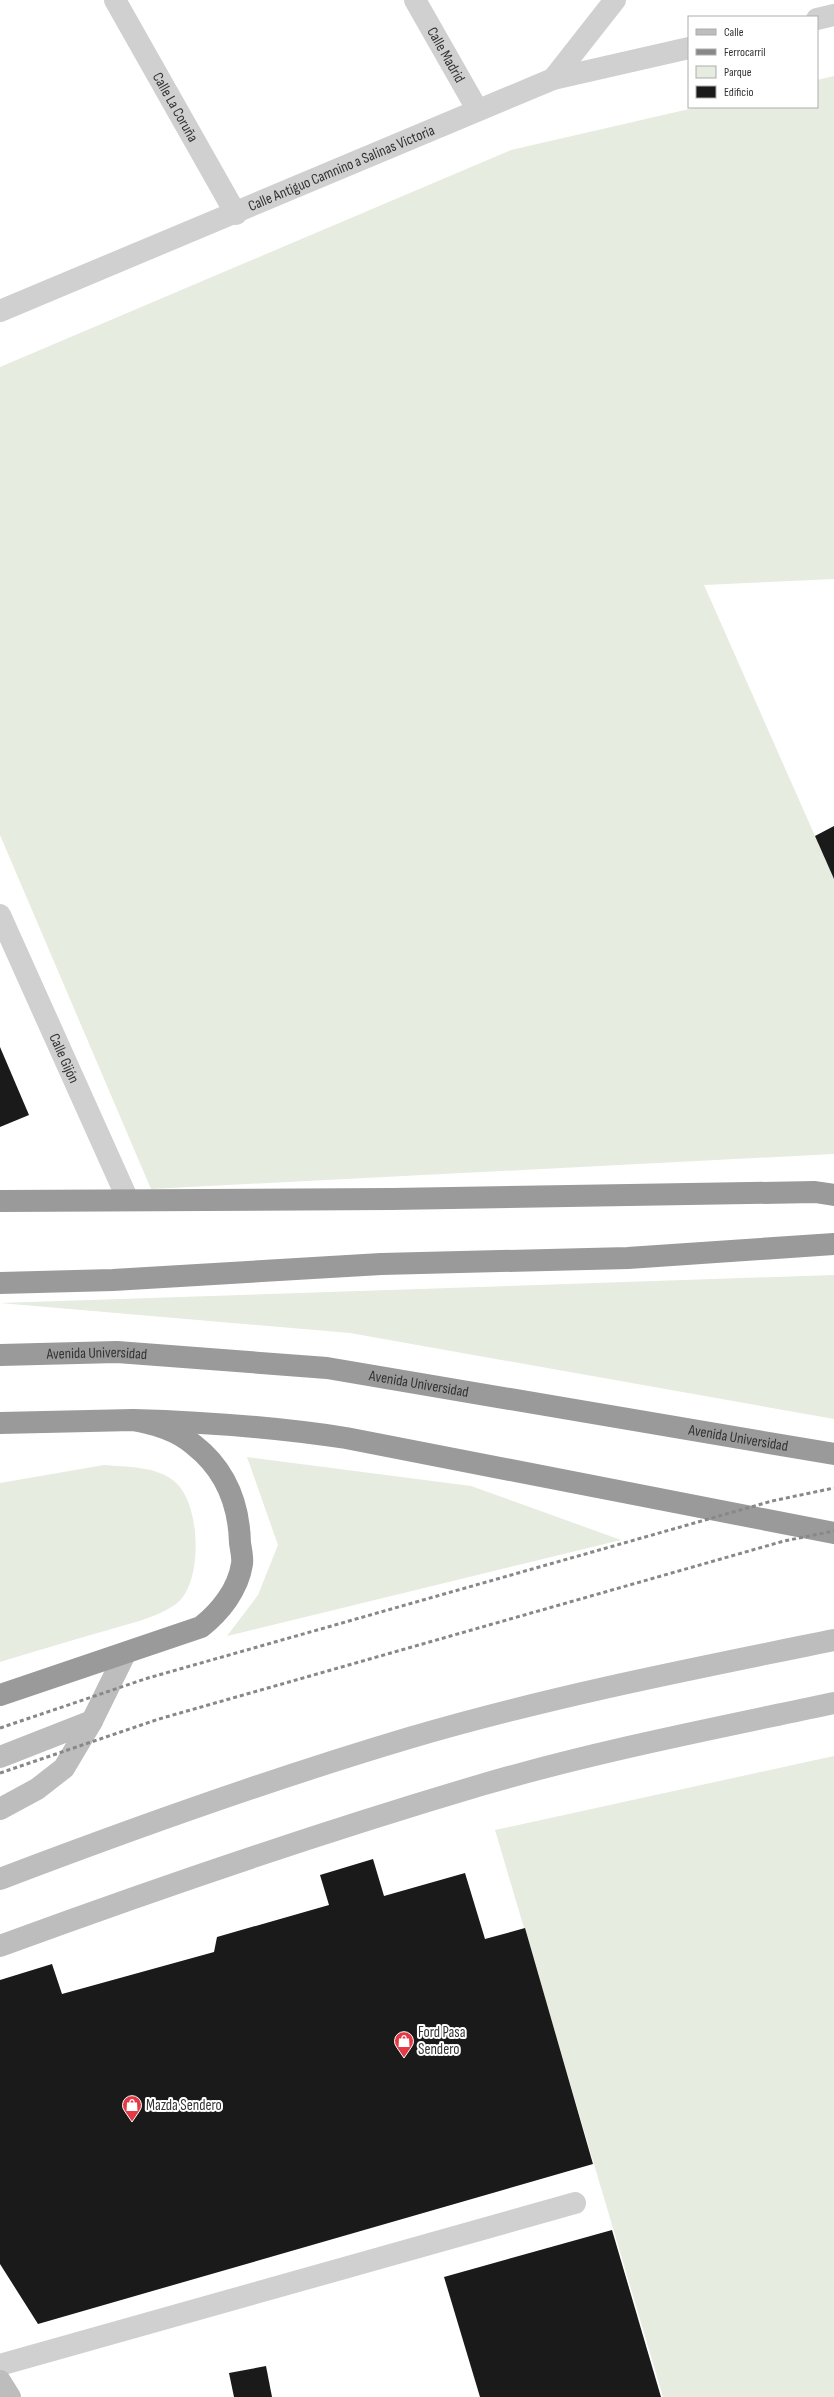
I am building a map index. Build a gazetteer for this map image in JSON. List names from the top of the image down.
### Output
{
  "streets": {
    "highway": ["Avenida Universidad"],
    "street": [
      "Calle Madrid",
      "Calle La Coruña",
      "Calle Antiguo Camnino a Salinas Victoria",
      "Calle Gijón"
    ]
  },
  "crossings": [
    ["Calle Madrid", "Calle Antiguo Camnino a Salinas Victoria"],
    ["Calle La Coruña", "Calle Antiguo Camnino a Salinas Victoria"]
  ],
  "places": {
    "shop": ["Ford Pasa Sendero", "Mazda Sendero"]
  },
  "legend": [
    "Calle",
    "Ferrocarril",
    "Parque",
    "Edificio"
  ]
}
